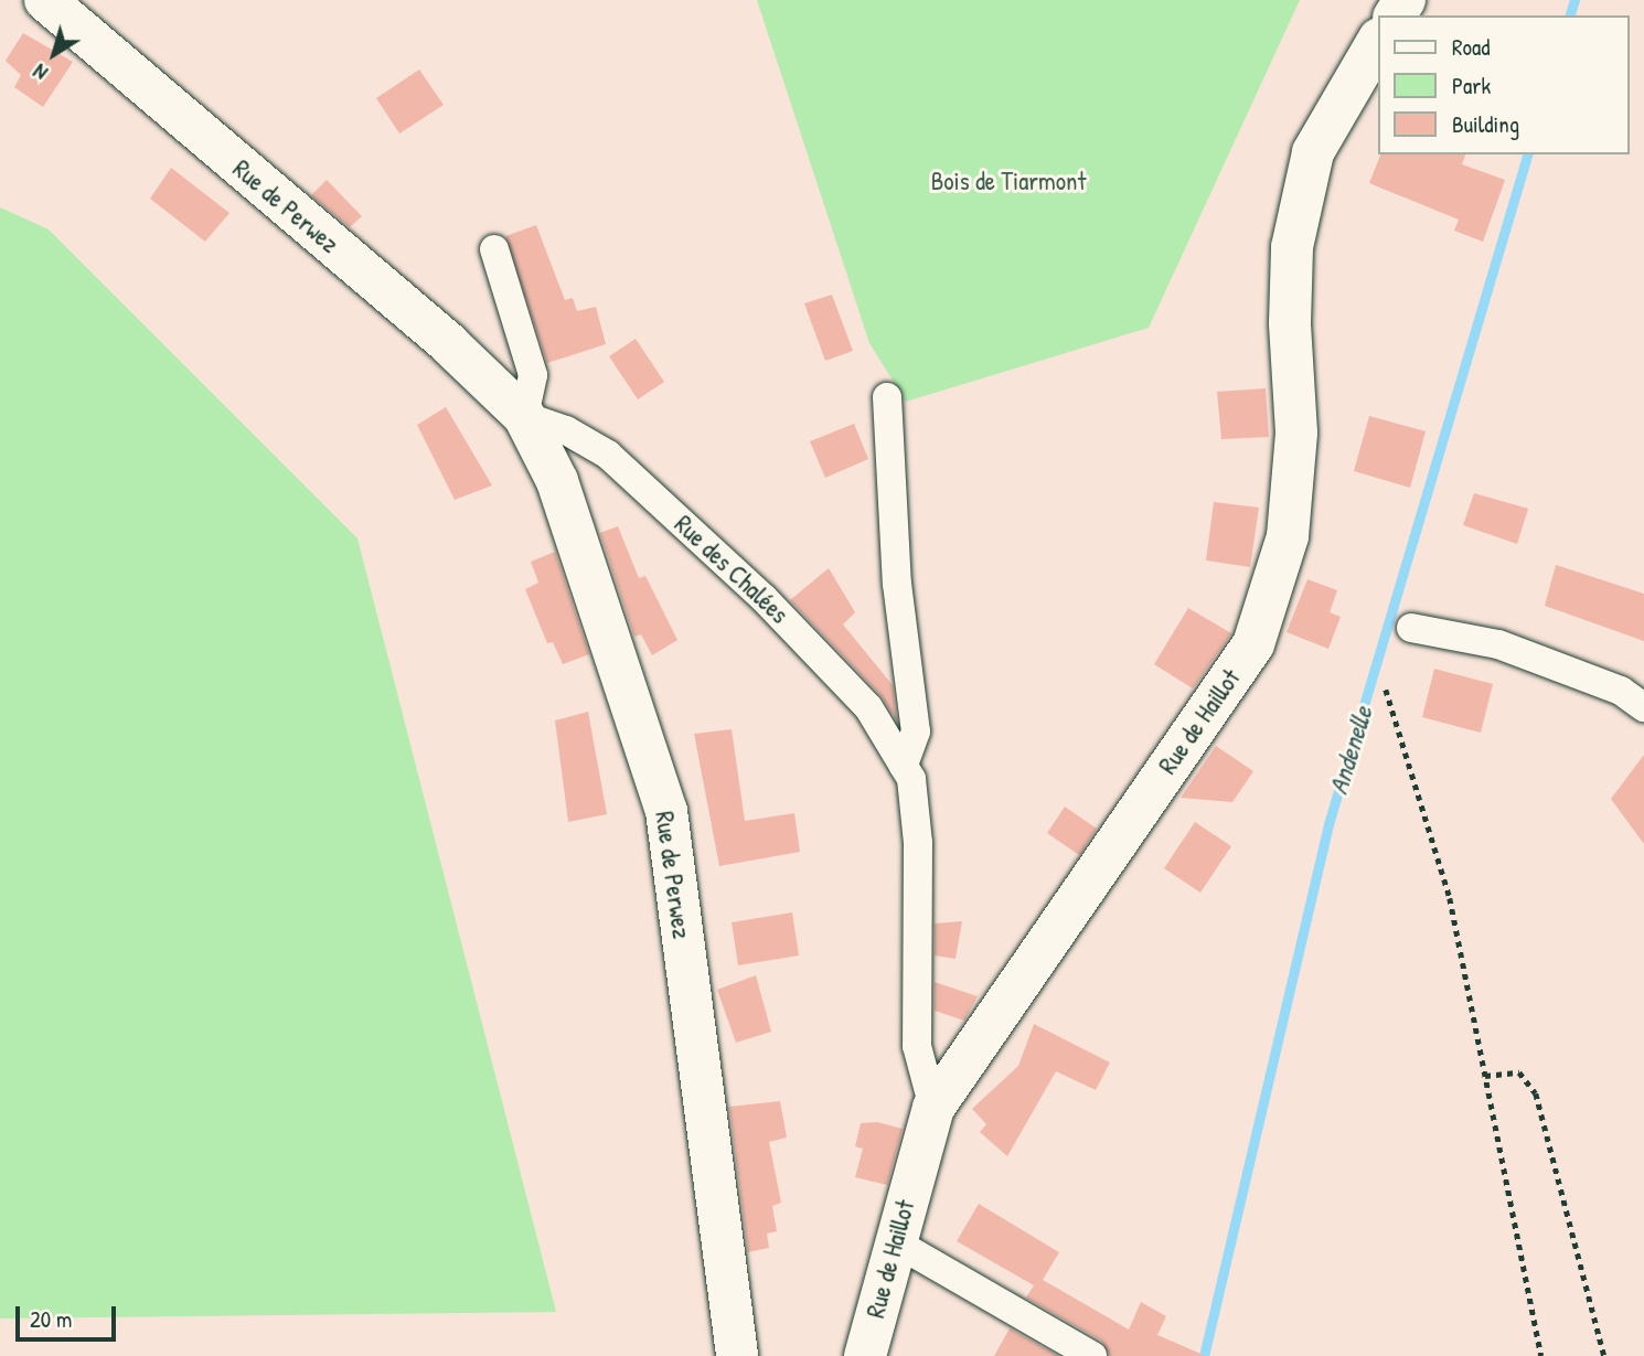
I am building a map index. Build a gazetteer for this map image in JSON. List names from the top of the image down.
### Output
{
  "streets": {
    "street": ["Rue de Perwez", "Rue des Chalées", "Rue de Haillot"]
  },
  "crossings": [
    ["Rue de Perwez", "Rue des Chalées"],
    ["Rue des Chalées", "Rue de Haillot"]
  ],
  "water": ["Andenelle"],
  "parks": ["Bois de Tiarmont"],
  "legend": ["Road", "Park", "Building"],
  "scale_bar": "20 m",
  "north": "bottom left"
}
